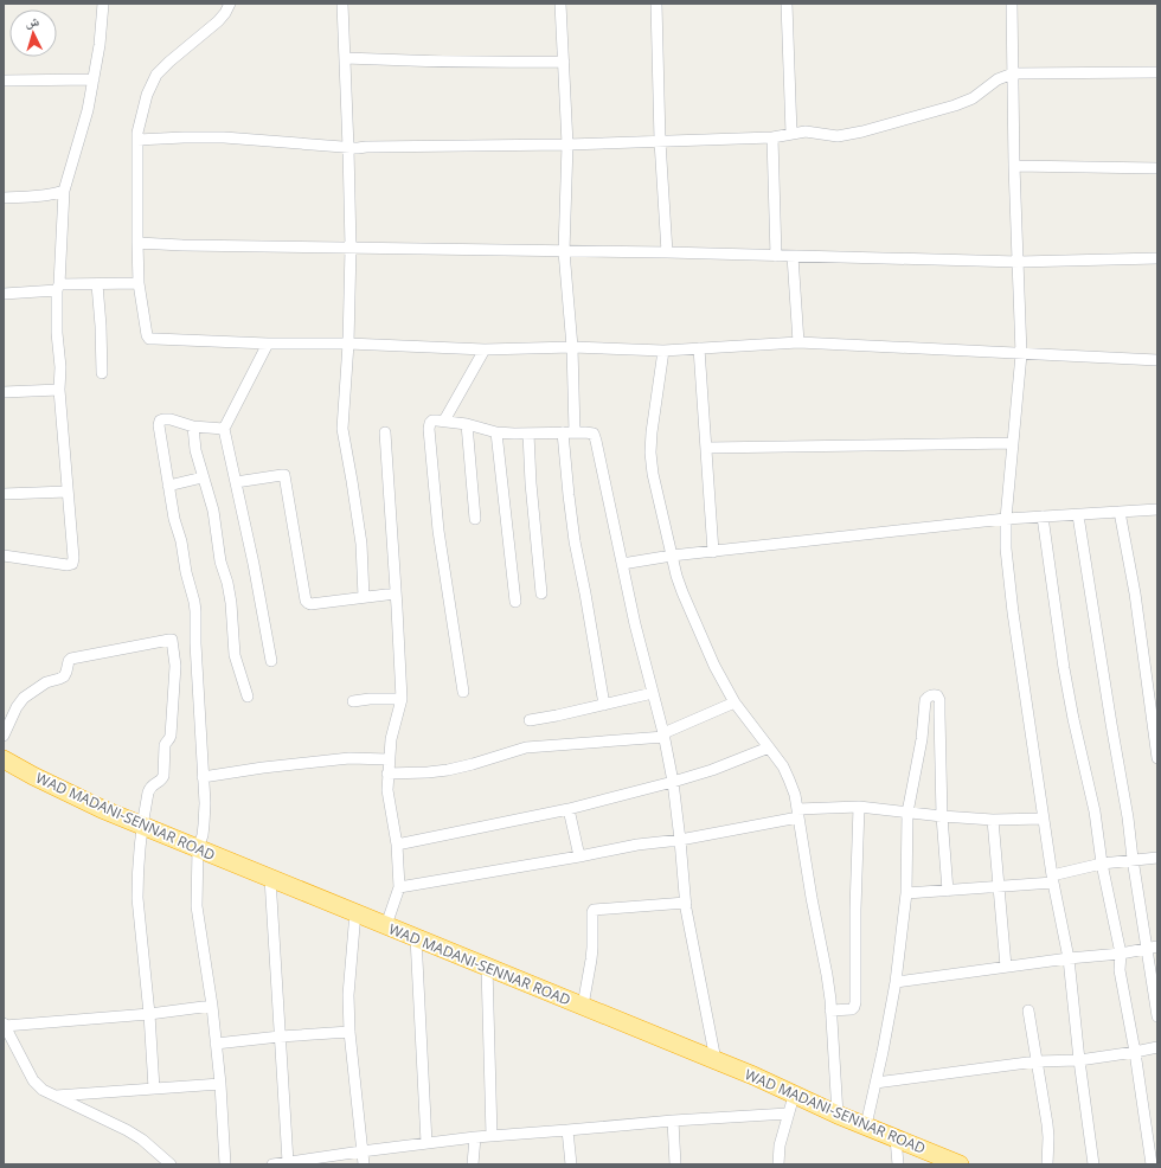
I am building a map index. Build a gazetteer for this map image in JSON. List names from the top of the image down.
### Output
{
  "streets": {
    "highway": ["WAD MADANI-SENNAR ROAD"]
  },
  "north": "top"
}
